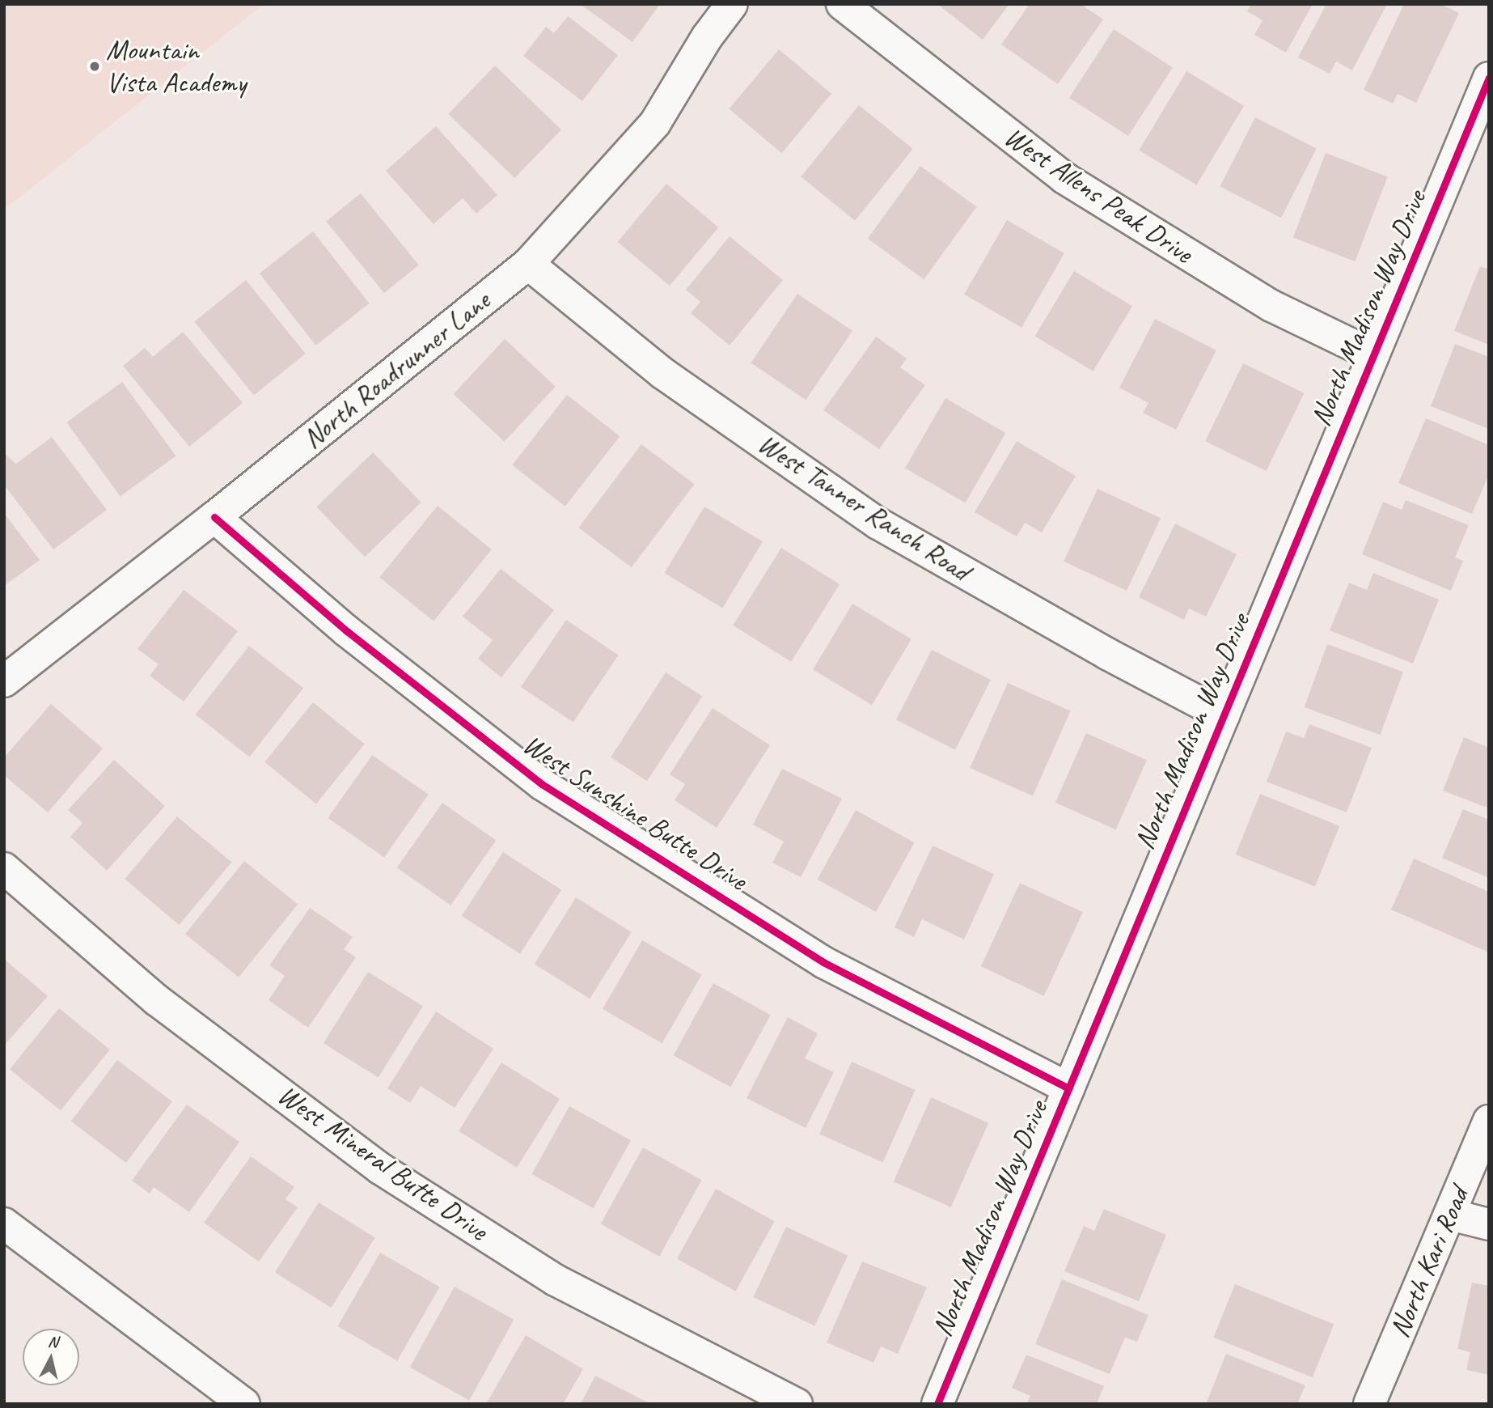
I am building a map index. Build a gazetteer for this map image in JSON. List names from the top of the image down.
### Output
{
  "streets": {
    "street": [
      "West Allens Peak Drive",
      "North Madison Way Drive",
      "North Roadrunner Lane",
      "West Tanner Ranch Road",
      "West Sunshine Butte Drive",
      "West Mineral Butte Drive",
      "North Kari Road"
    ]
  },
  "crossings": [
    ["West Allens Peak Drive", "North Madison Way Drive"],
    ["North Madison Way Drive", "West Tanner Ranch Road"],
    ["North Madison Way Drive", "West Sunshine Butte Drive"],
    ["North Roadrunner Lane", "West Tanner Ranch Road"],
    ["North Roadrunner Lane", "West Sunshine Butte Drive"]
  ],
  "places": ["Mountain Vista Academy"],
  "north": "top"
}
